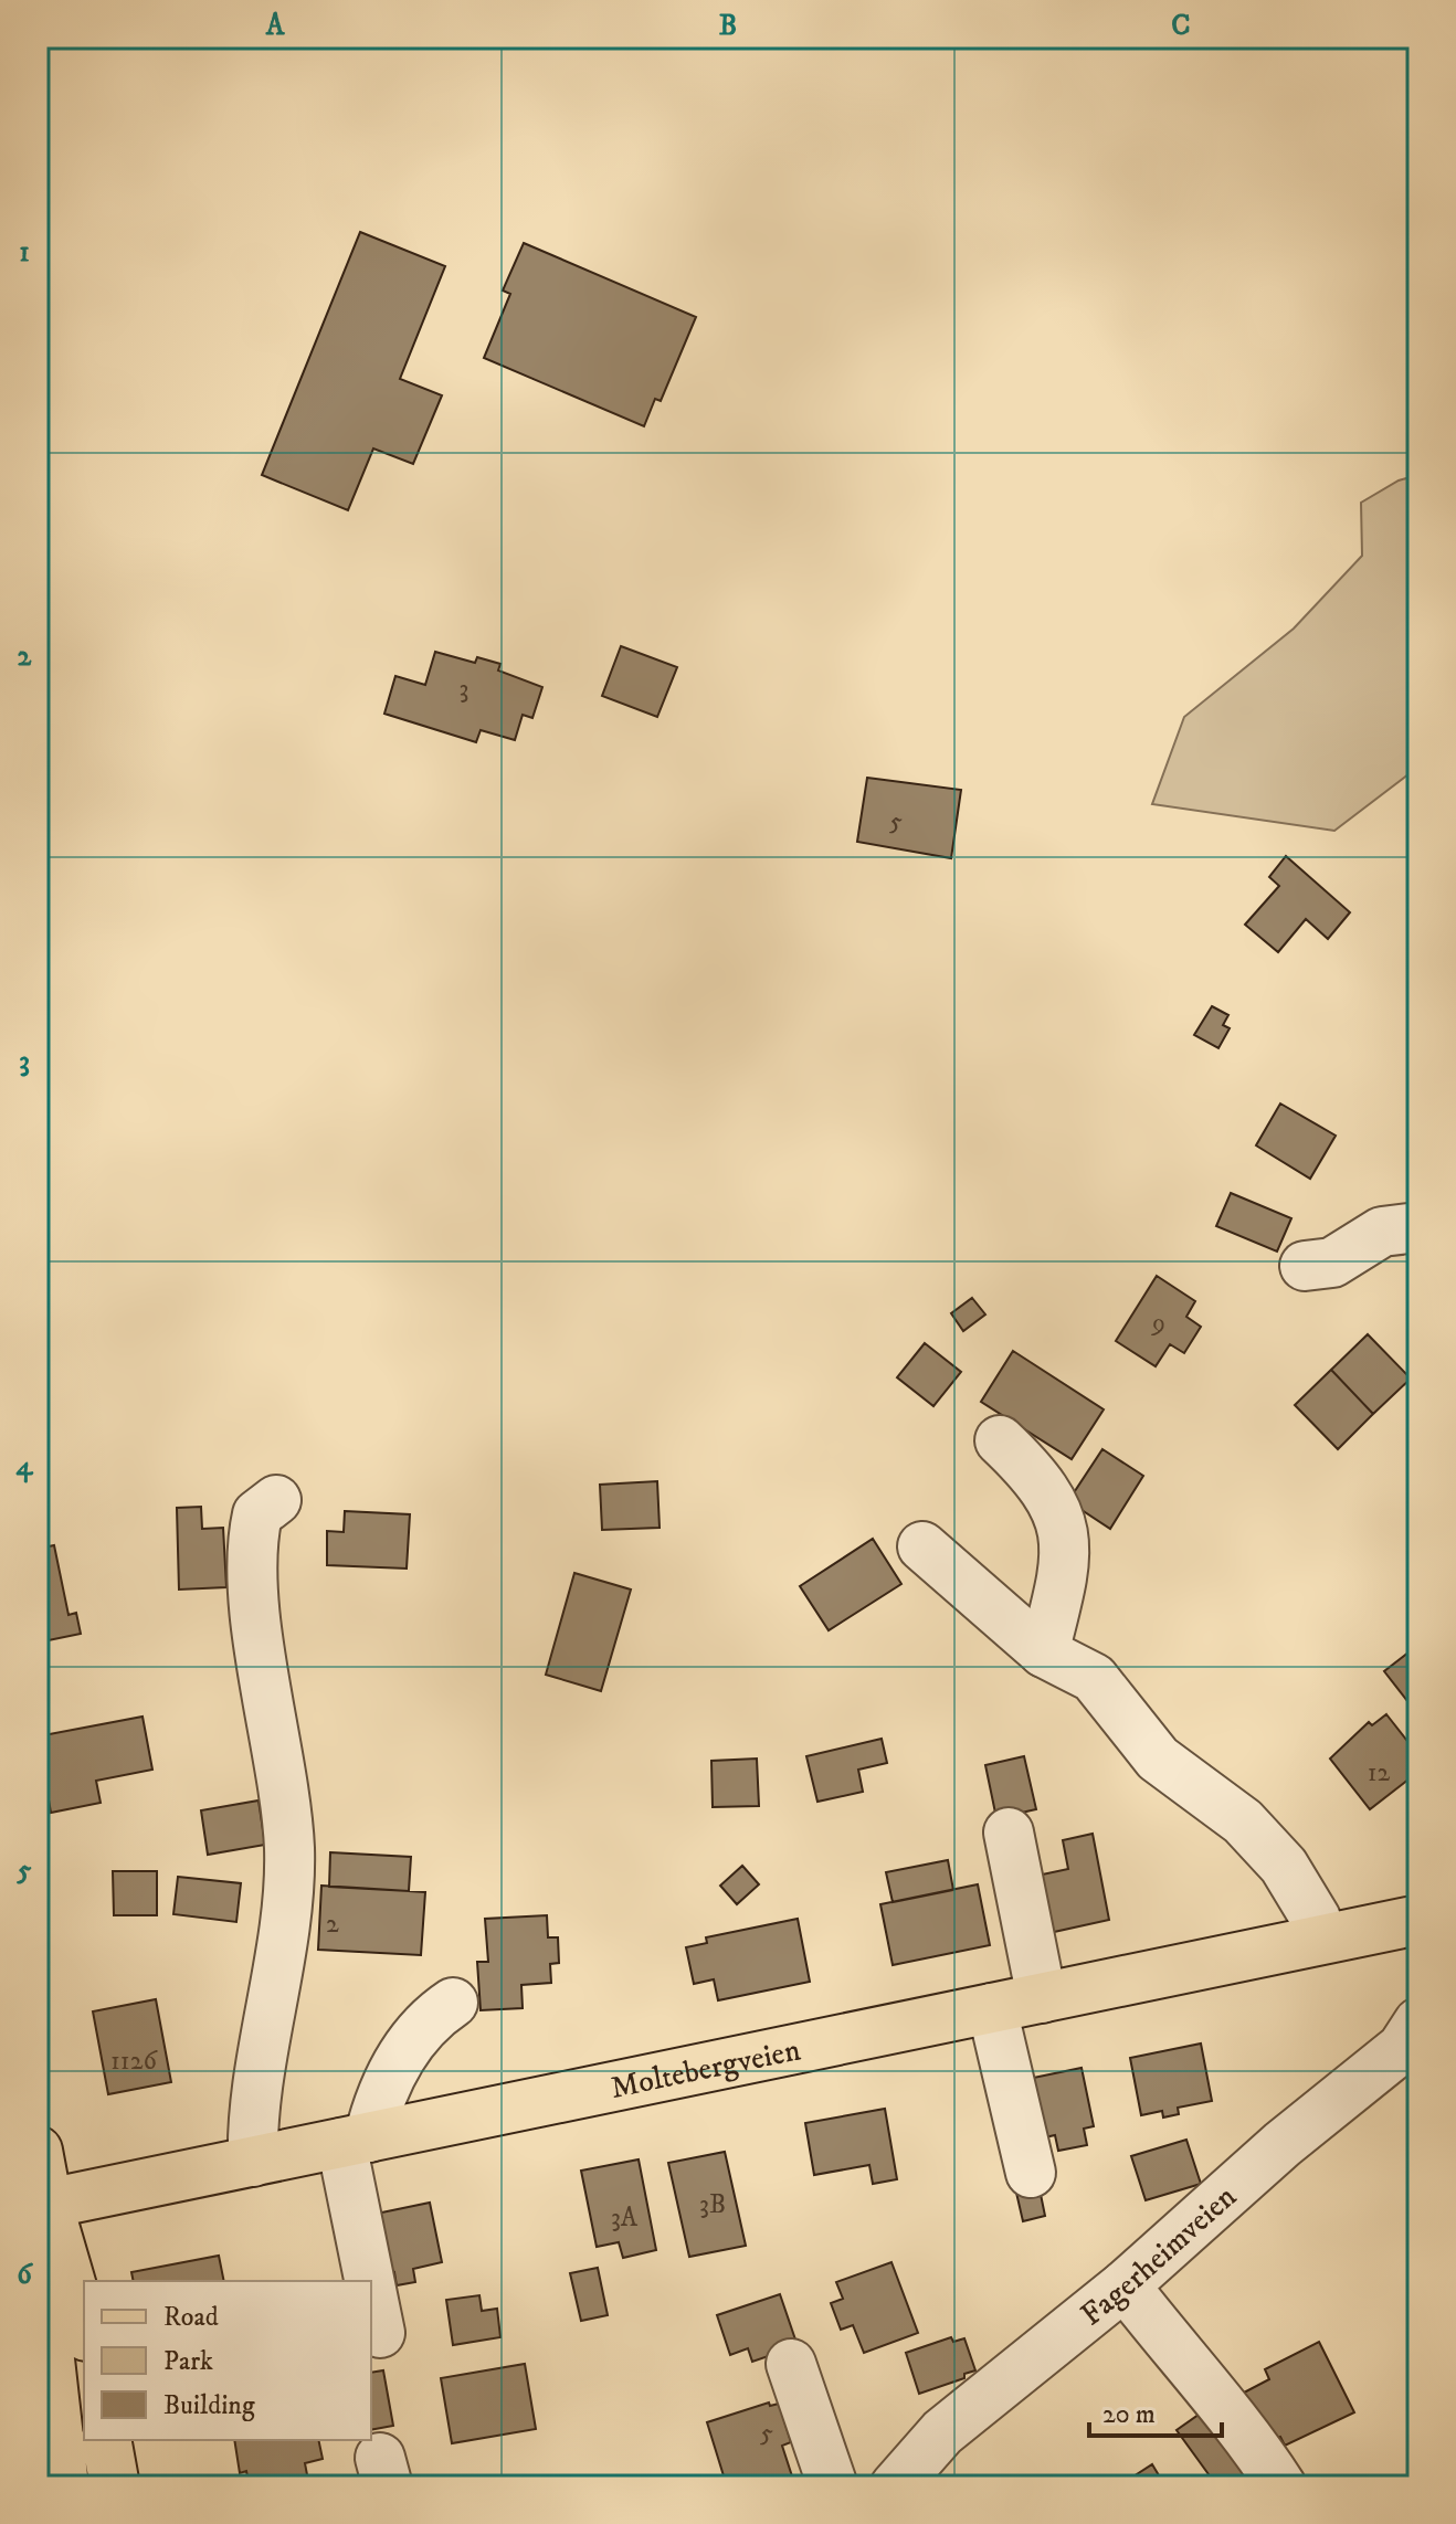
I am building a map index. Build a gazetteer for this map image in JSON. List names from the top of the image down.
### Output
{
  "streets": {
    "main road": ["Moltebergveien"],
    "street": ["Fagerheimveien"]
  },
  "house_numbers": [
    "3",
    "5",
    "9",
    "12",
    "2",
    "1126",
    "3B",
    "3A",
    "5"
  ],
  "legend": ["Road", "Park", "Building"],
  "scale_bar": "20 m",
  "grid": {
    "columns": ["A", "B", "C"],
    "rows": [
      "1",
      "2",
      "3",
      "4",
      "5",
      "6"
    ]
  }
}
